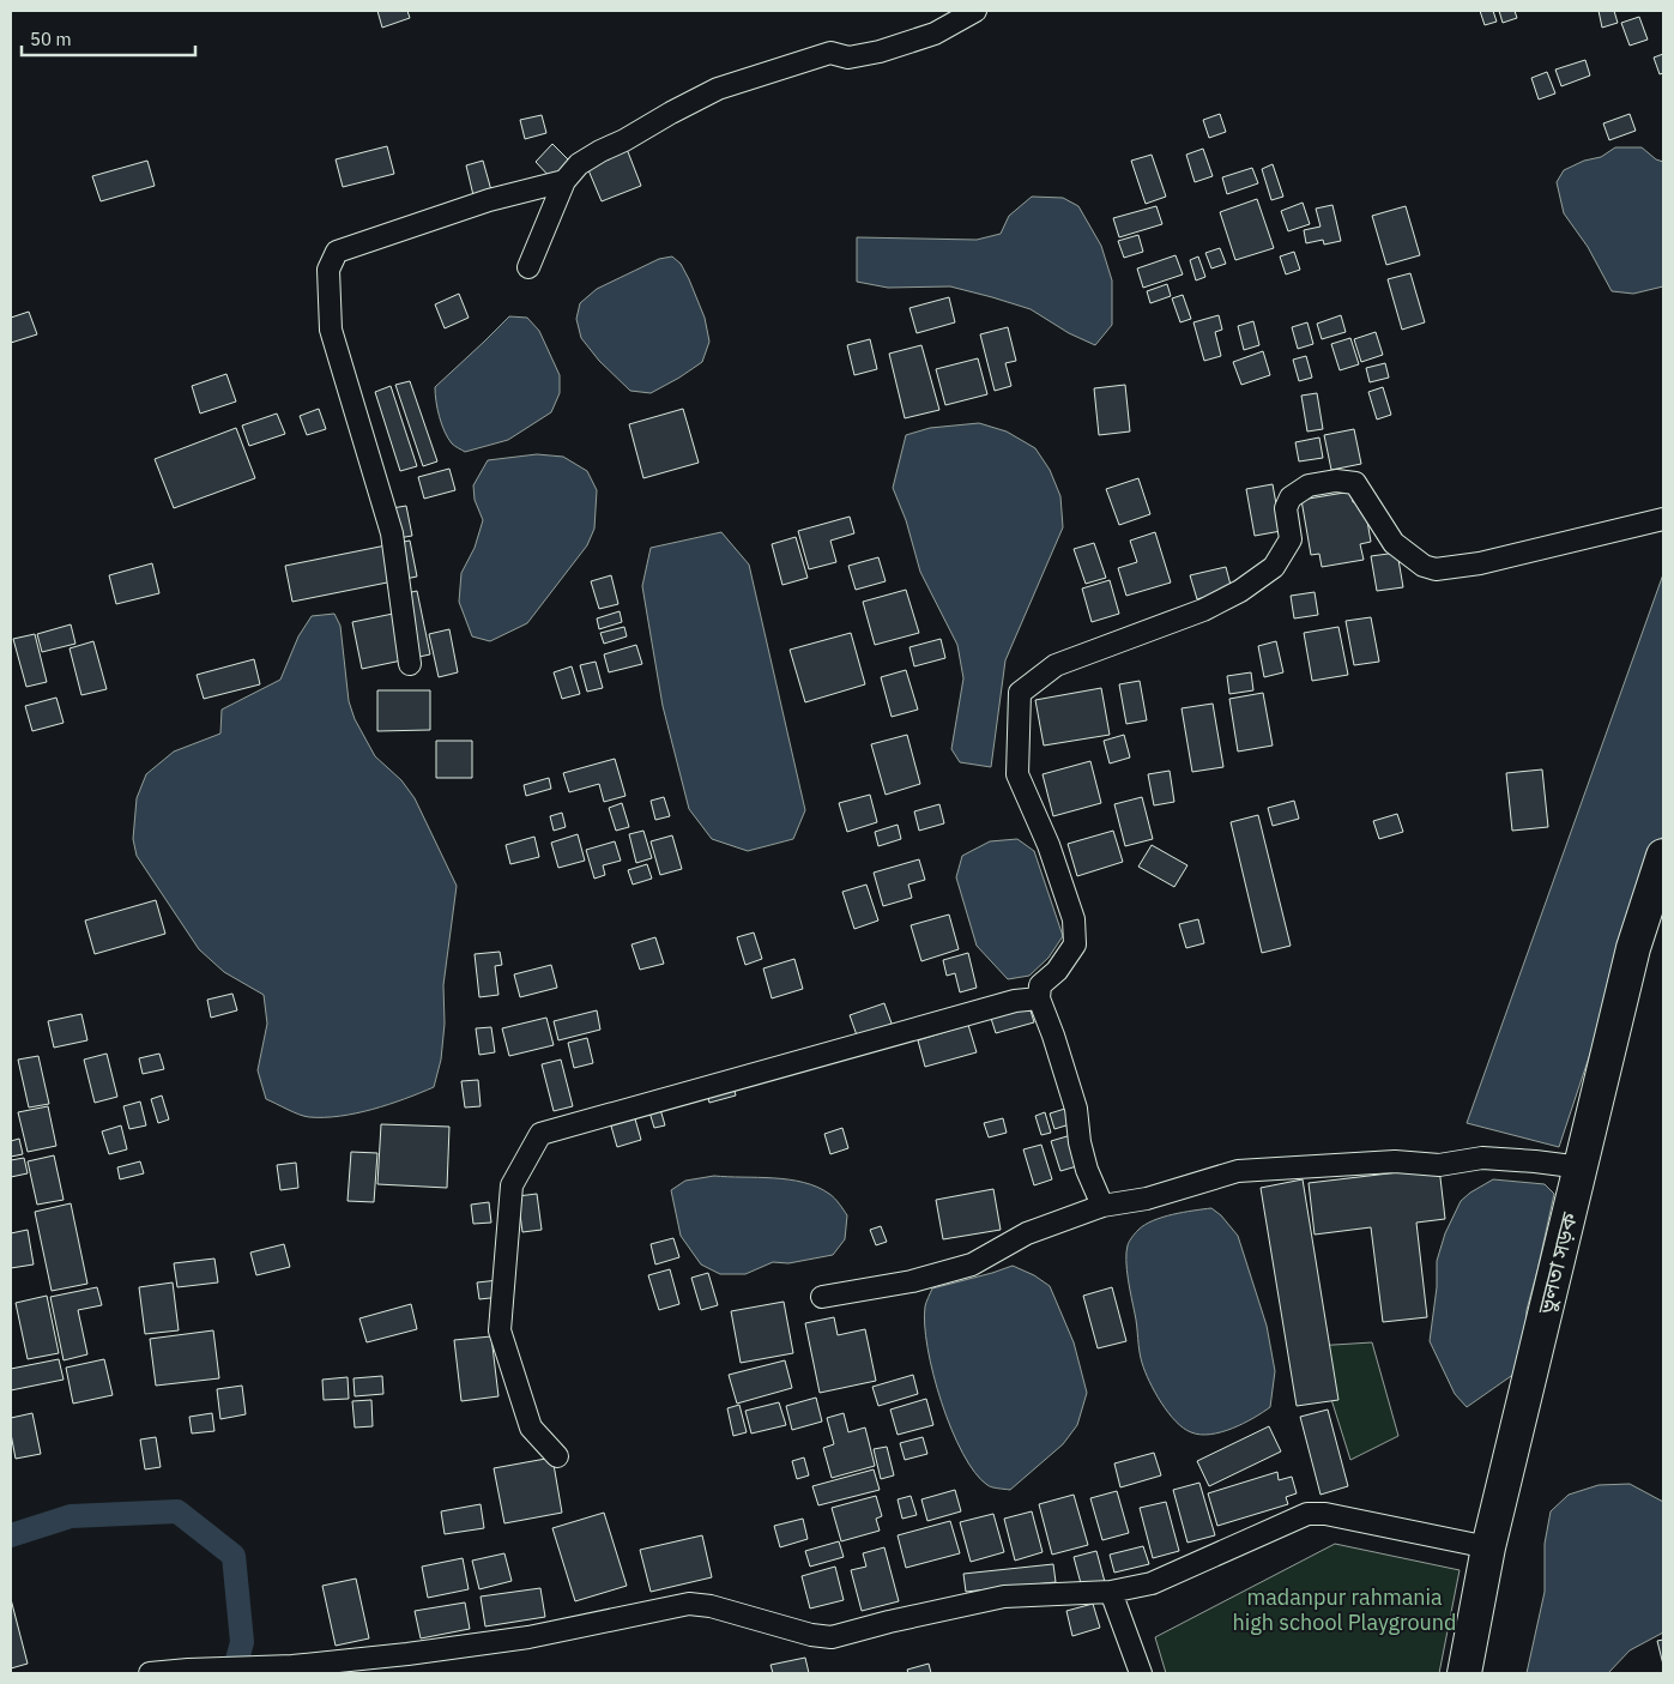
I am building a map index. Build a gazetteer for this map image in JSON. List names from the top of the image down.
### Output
{
  "streets": {
    "highway": ["ভুলতা সড়ক"]
  },
  "parks": ["madanpur rahmania high school Playground"],
  "scale_bar": "50 m"
}
